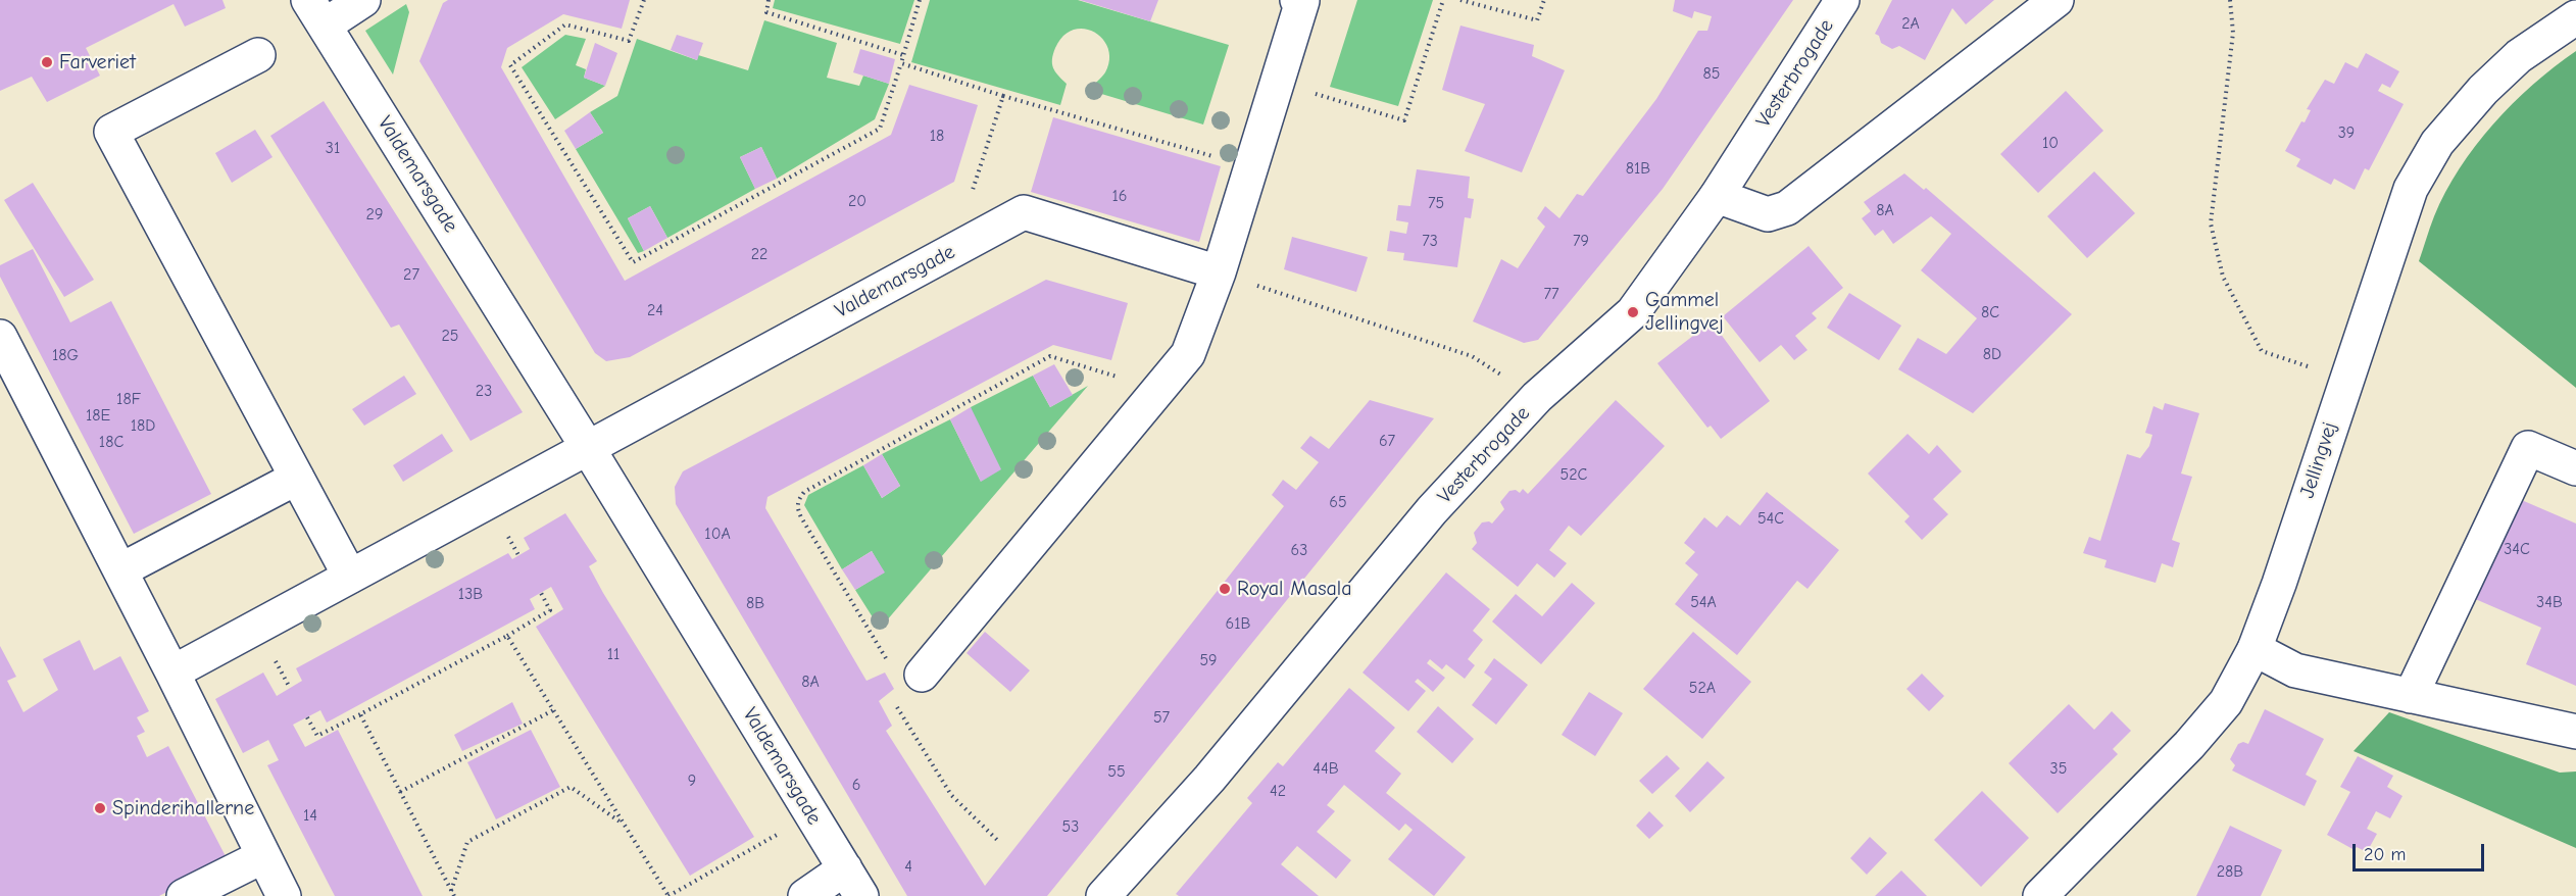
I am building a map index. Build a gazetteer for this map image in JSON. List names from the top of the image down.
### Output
{
  "streets": {
    "street": ["Vesterbrogade", "Valdemarsgade", "Jellingvej"]
  },
  "places": [
    "Farveriet",
    "Gammel Jellingvej",
    "Royal Masala",
    "Spinderihallerne"
  ],
  "house_numbers": [
    "2A",
    "85",
    "39",
    "18",
    "10",
    "31",
    "81B",
    "16",
    "20",
    "75",
    "8A",
    "29",
    "73",
    "79",
    "22",
    "27",
    "77",
    "24",
    "8C",
    "25",
    "8D",
    "18G",
    "23",
    "18F",
    "18E",
    "18D",
    "67",
    "18C",
    "52C",
    "65",
    "54C",
    "10A",
    "34C",
    "63",
    "13B",
    "54A",
    "34B",
    "8B",
    "61B",
    "11",
    "59",
    "8A",
    "52A",
    "57",
    "44B",
    "35",
    "55",
    "9",
    "6",
    "42",
    "14",
    "53",
    "4",
    "28B"
  ],
  "scale_bar": "20 m"
}
